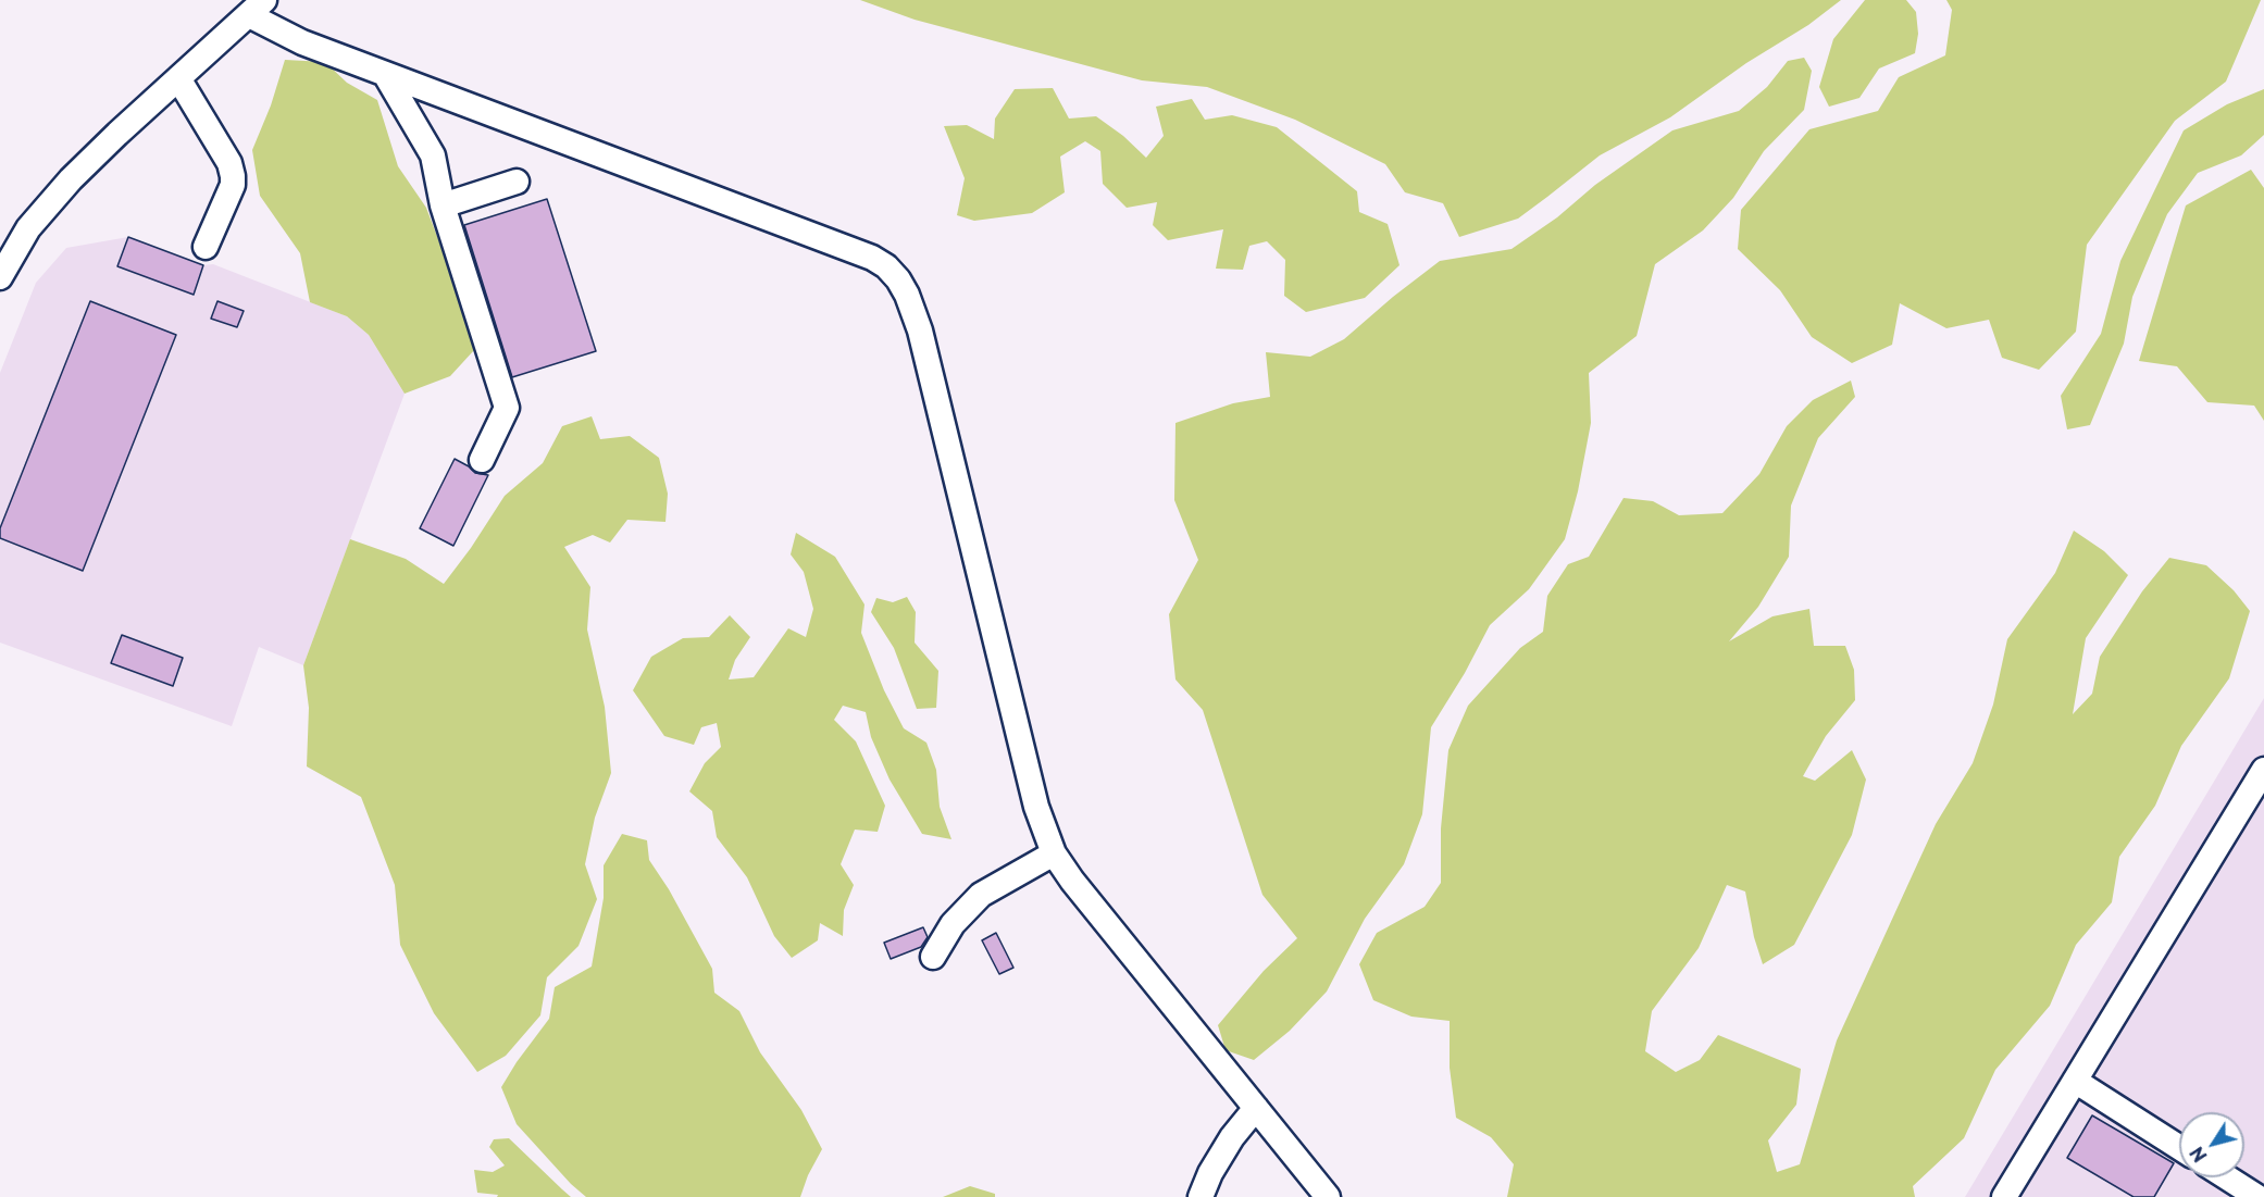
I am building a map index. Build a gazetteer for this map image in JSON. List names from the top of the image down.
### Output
{
  "north": "bottom left"
}
